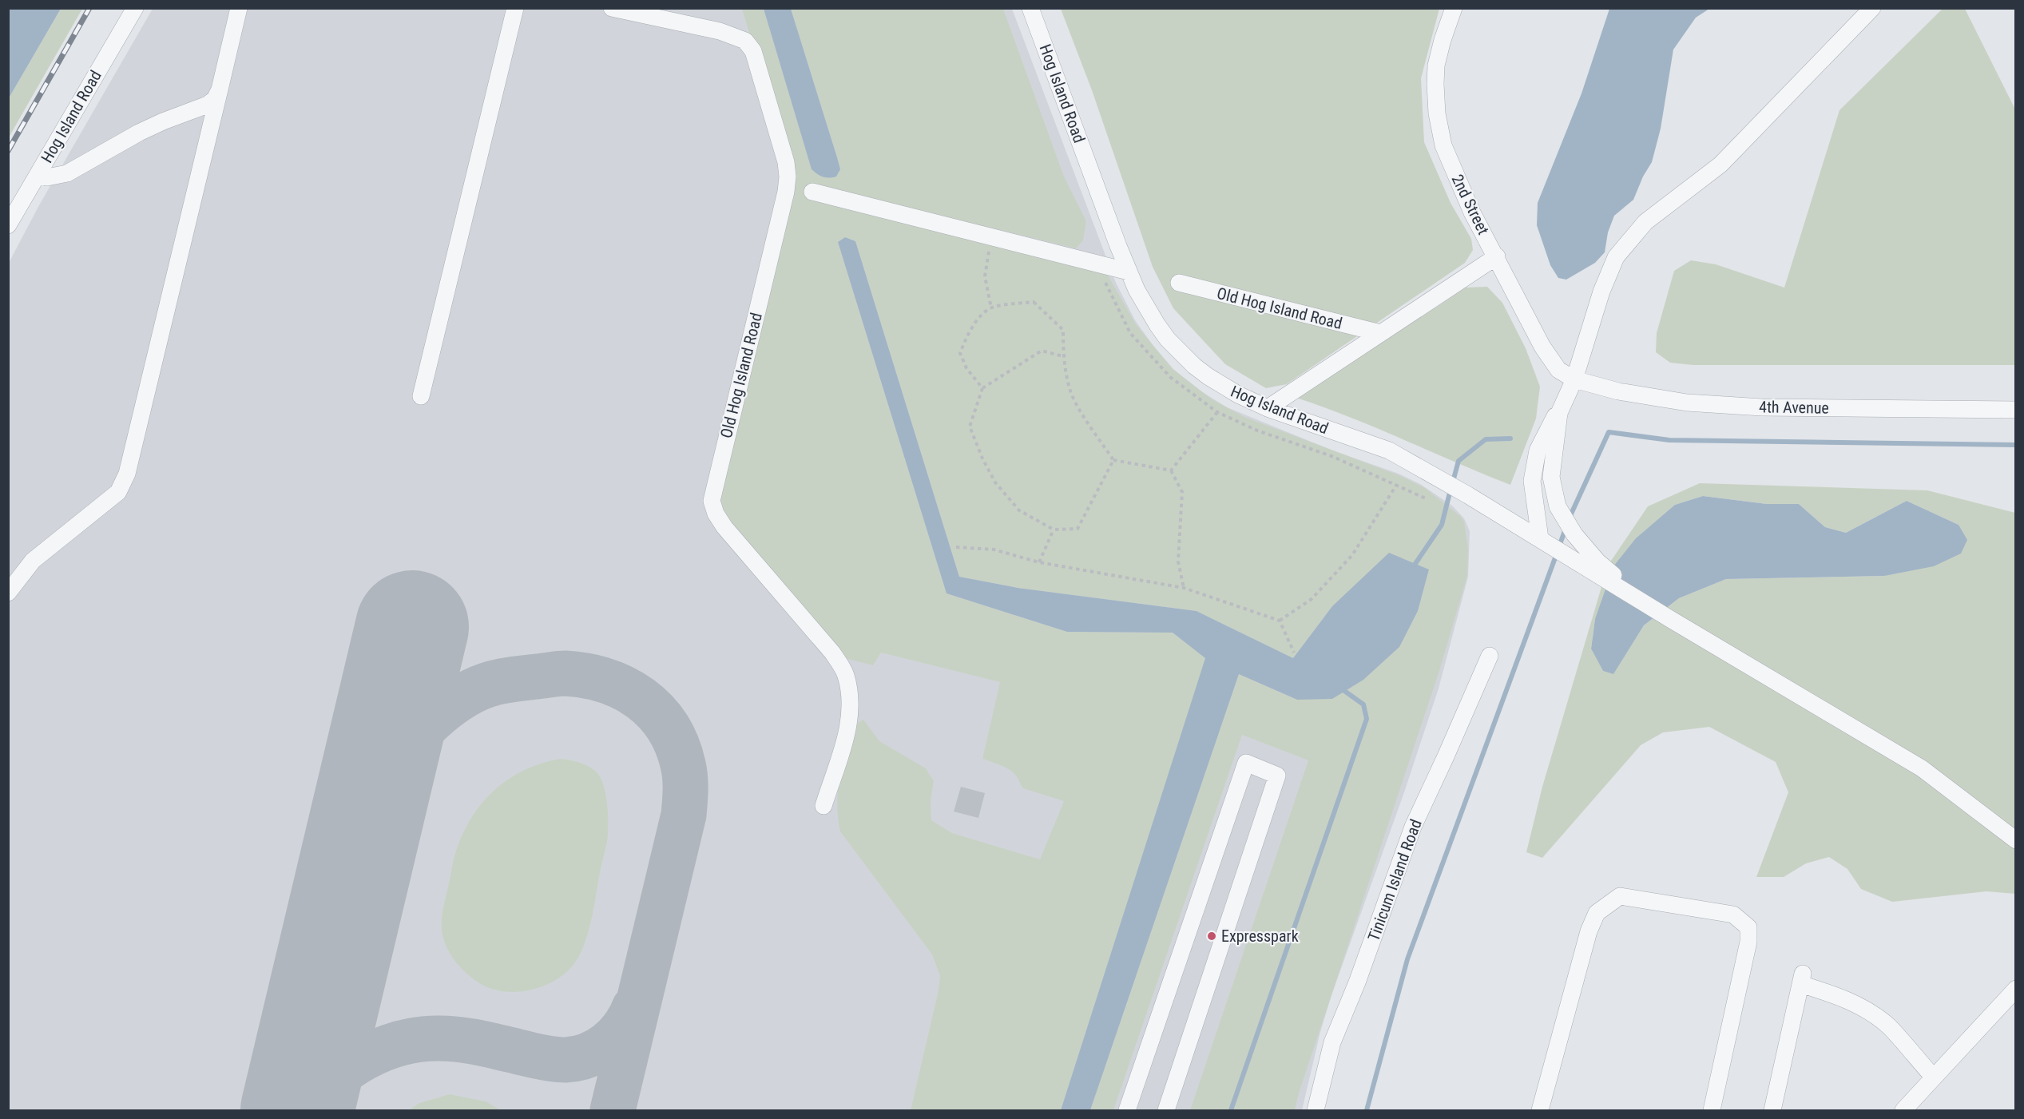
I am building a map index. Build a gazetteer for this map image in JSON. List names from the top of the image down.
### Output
{
  "streets": {
    "street": [
      "Hog Island Road",
      "2nd Street",
      "Old Hog Island Road",
      "4th Avenue",
      "Tinicum Island Road"
    ]
  },
  "crossings": [
    ["2nd Street", "4th Avenue"]
  ],
  "places": ["Expresspark"]
}
